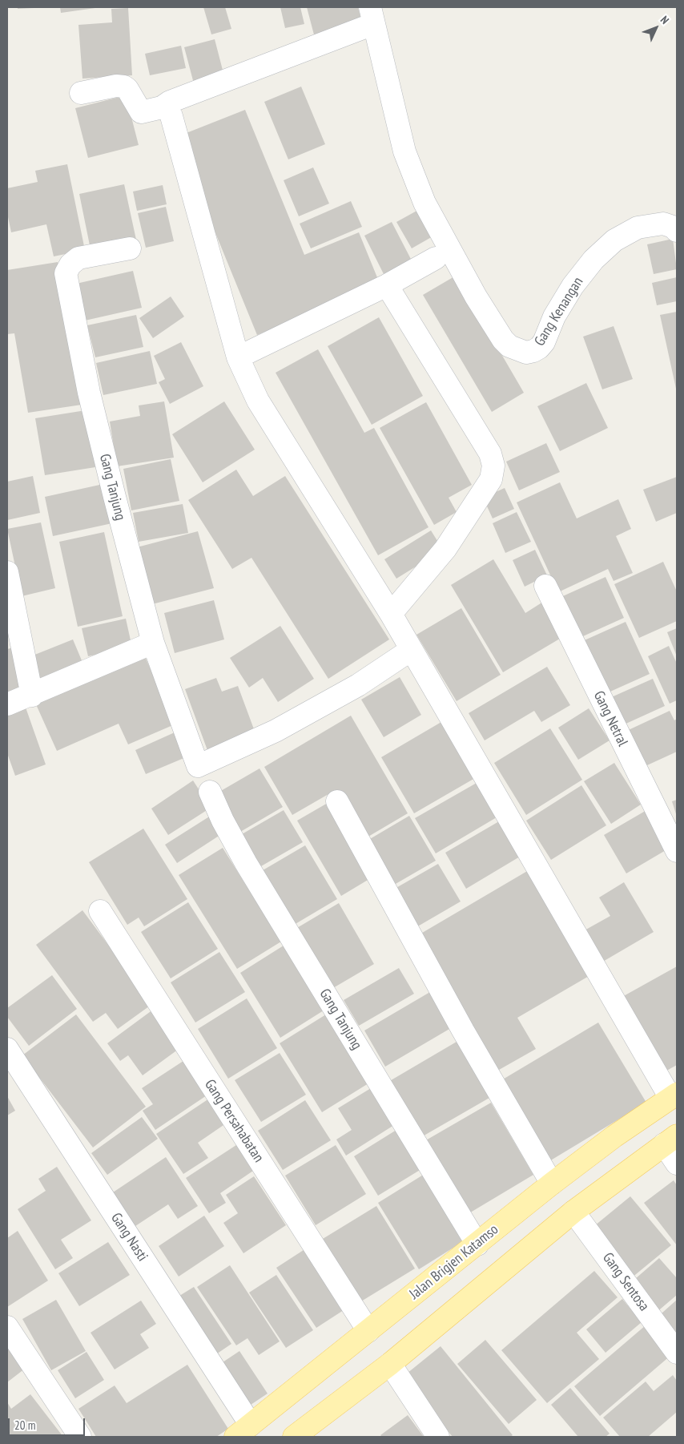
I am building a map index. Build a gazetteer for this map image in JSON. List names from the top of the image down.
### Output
{
  "streets": {
    "main road": ["Jalan Brigjen Katamso"],
    "street": [
      "Gang Kenangan",
      "Gang Tanjung",
      "Gang Netral",
      "Gang Persahabatan",
      "Gang Nasti",
      "Gang Sentosa"
    ]
  },
  "crossings": [
    ["Gang Tanjung", "Jalan Brigjen Katamso"],
    ["Gang Persahabatan", "Jalan Brigjen Katamso"],
    ["Gang Nasti", "Jalan Brigjen Katamso"]
  ],
  "scale_bar": "20 m",
  "north": "top right"
}
